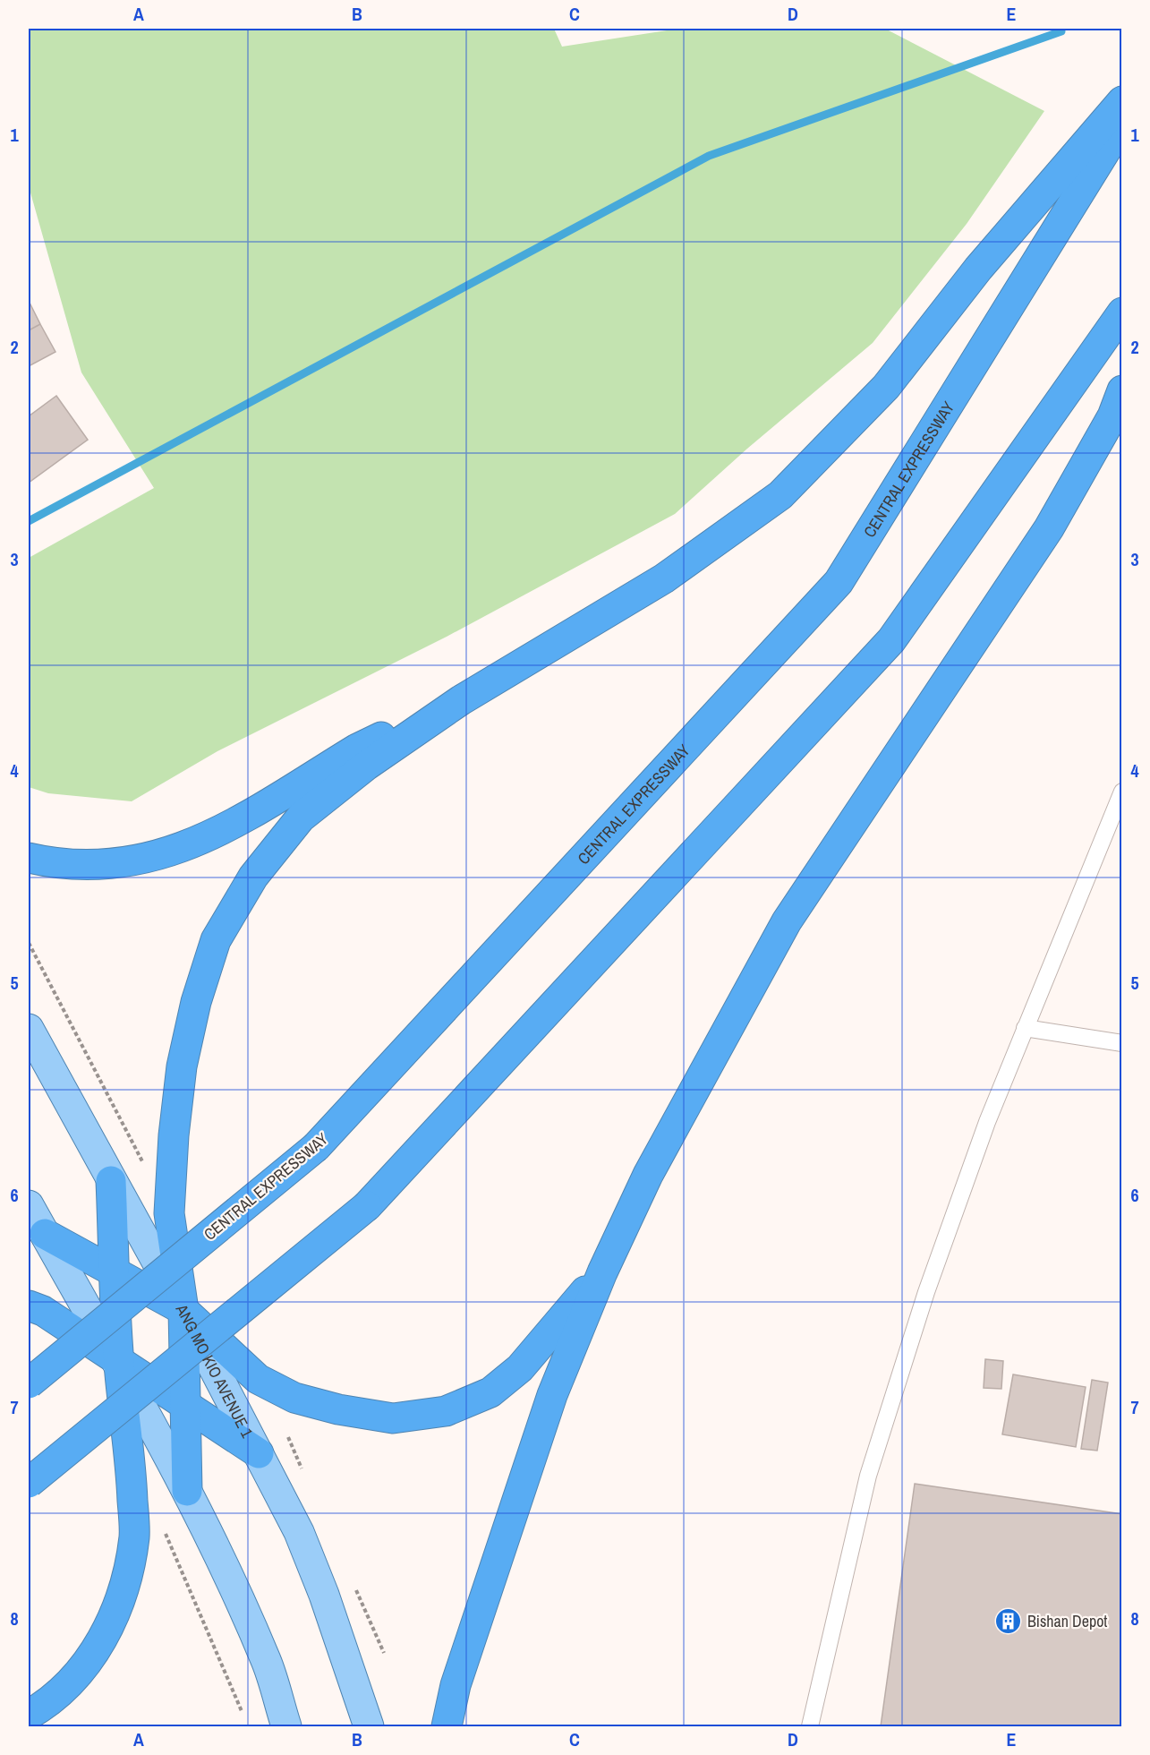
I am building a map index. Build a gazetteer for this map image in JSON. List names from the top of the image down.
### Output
{
  "streets": {
    "highway": ["CENTRAL EXPRESSWAY"],
    "main road": ["ANG MO KIO AVENUE 1"]
  },
  "places": {
    "building": ["Bishan Depot"]
  },
  "grid": {
    "columns": [
      "A",
      "B",
      "C",
      "D",
      "E"
    ],
    "rows": [
      "1",
      "2",
      "3",
      "4",
      "5",
      "6",
      "7",
      "8"
    ]
  }
}
